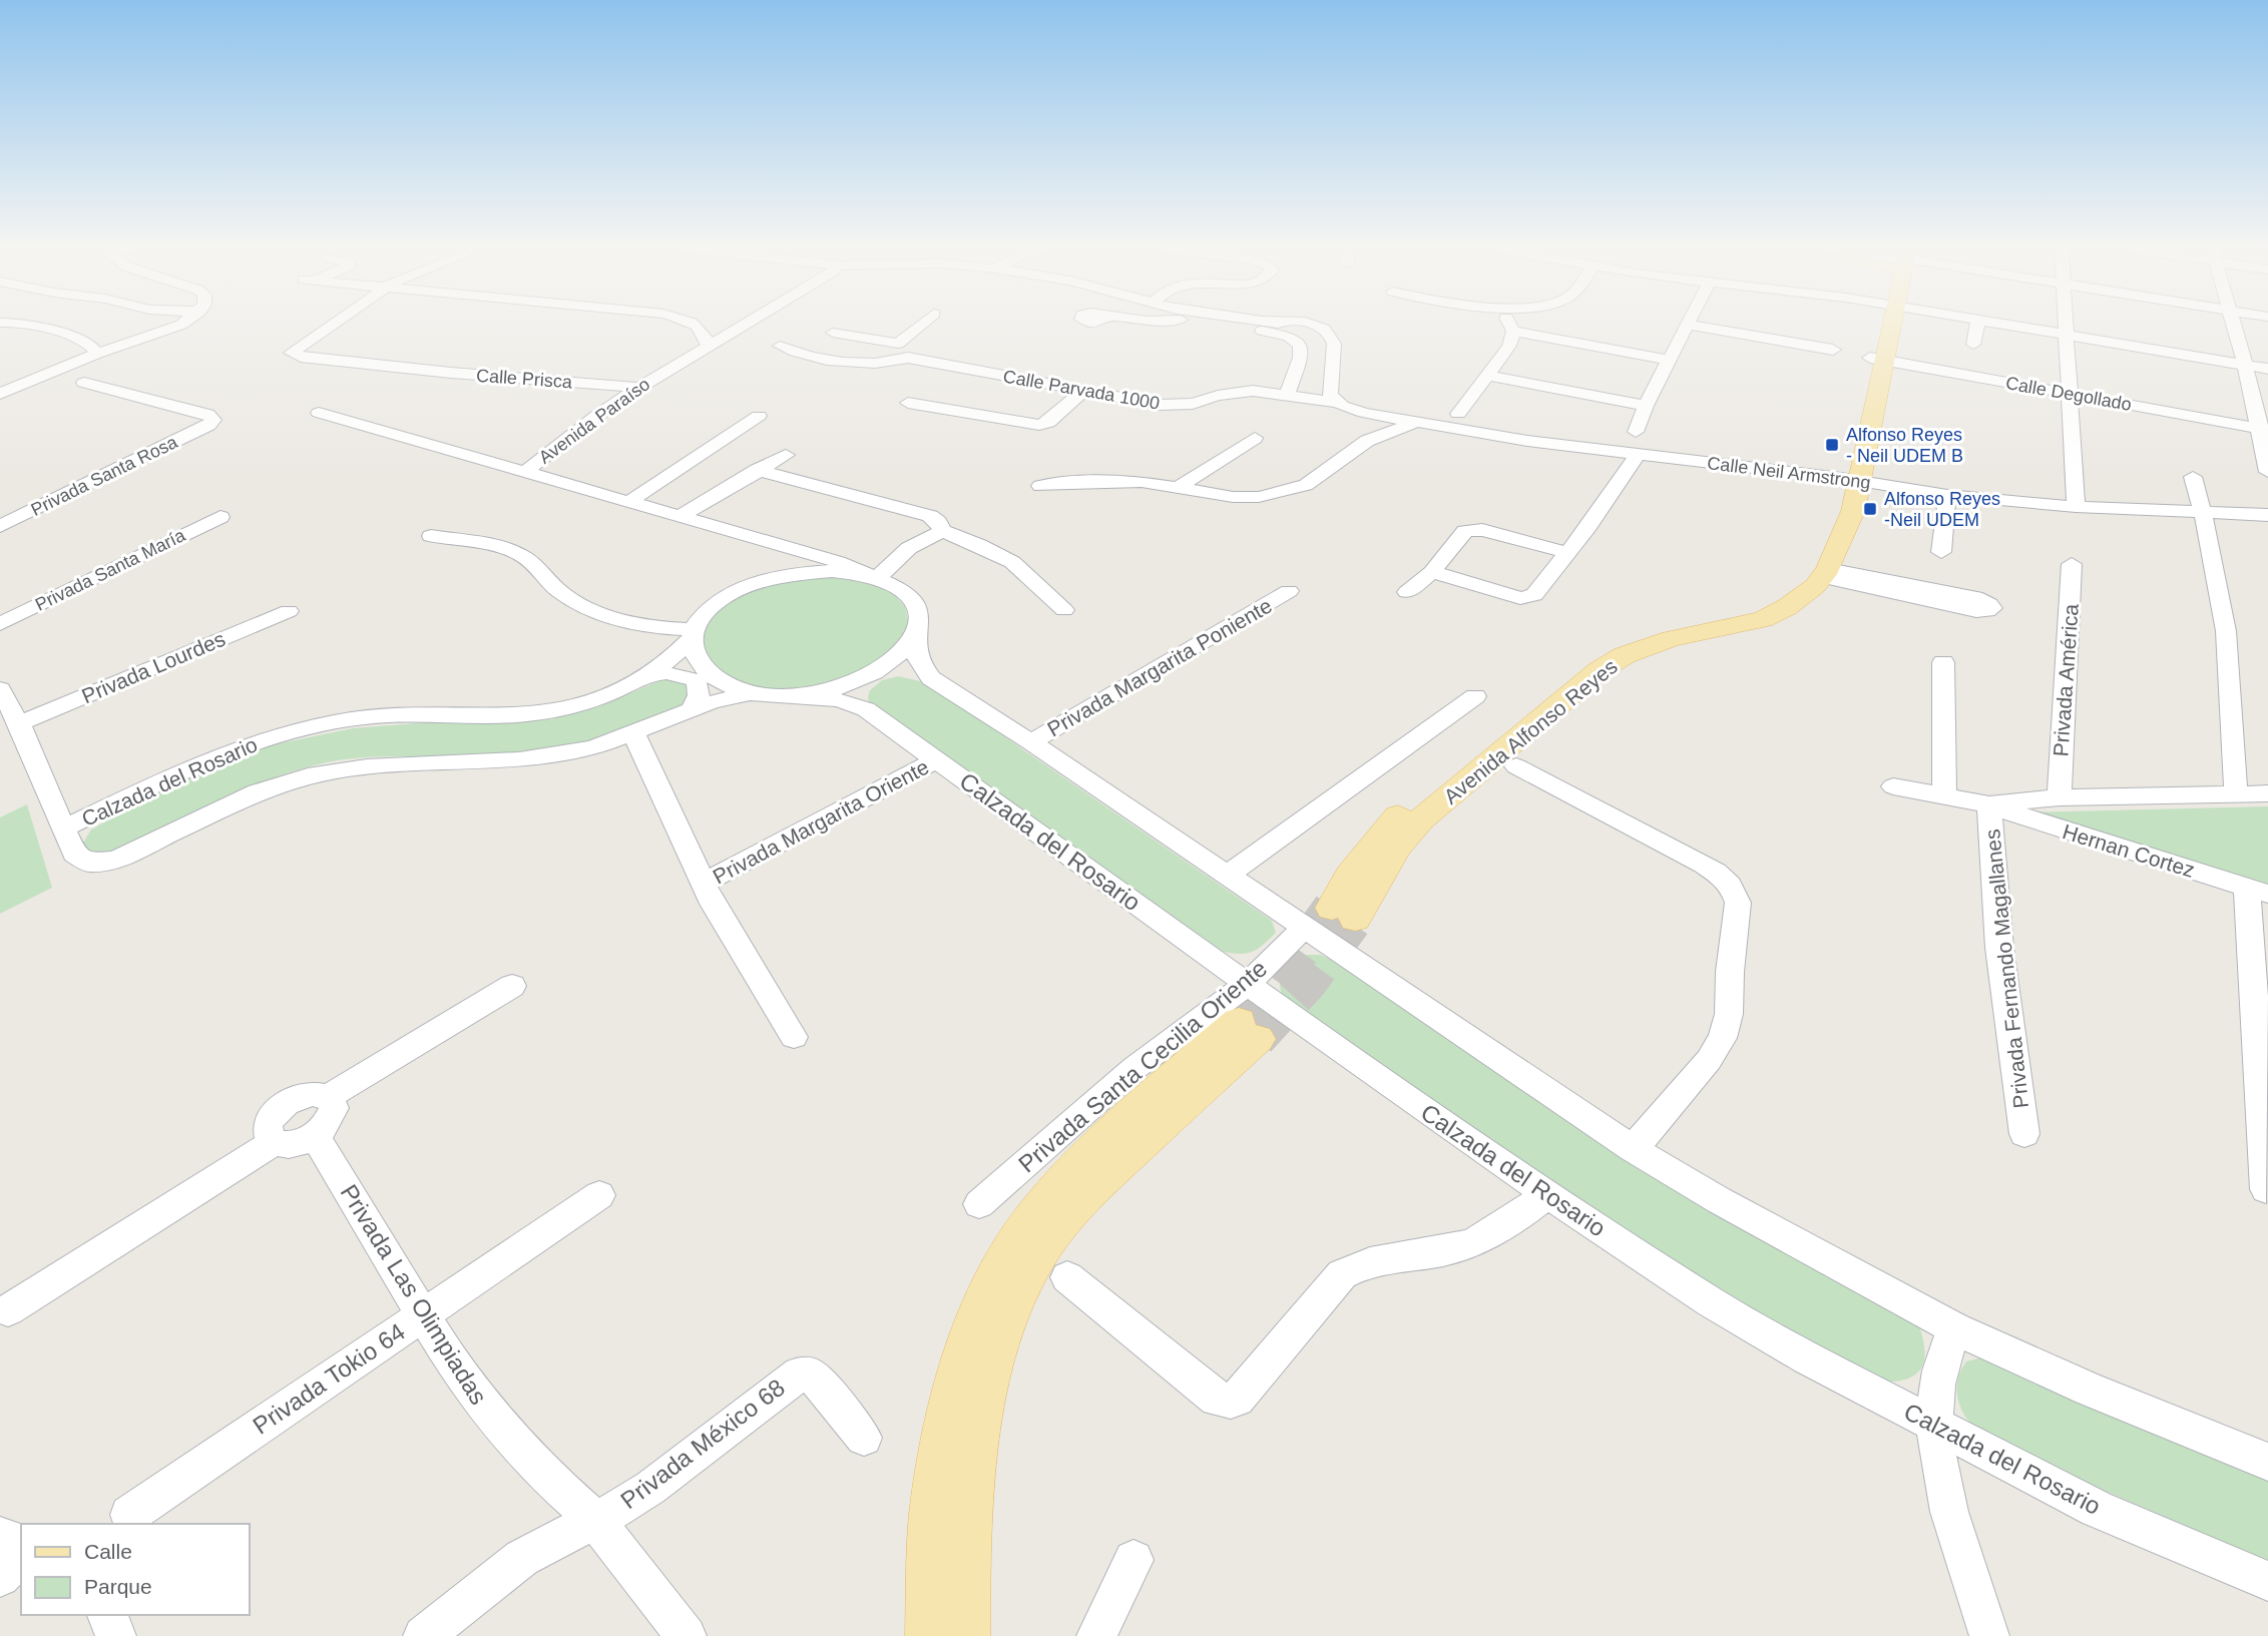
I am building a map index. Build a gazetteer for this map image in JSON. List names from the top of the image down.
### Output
{
  "streets": {
    "main road": ["Avenida Alfonso Reyes"],
    "street": [
      "Calle Prisca",
      "Calle Parvada 1000",
      "Calle Degollado",
      "Avenida Paraíso",
      "Calle Neil Armstrong",
      "Privada Santa Rosa",
      "Privada Santa María",
      "Privada Lourdes",
      "Privada Margarita Poniente",
      "Privada América",
      "Calzada del Rosario",
      "Privada Margarita Oriente",
      "Hernan Cortez",
      "Privada Fernando Magallanes",
      "Privada Santa Cecilia Oriente",
      "Privada Las Olimpiadas",
      "Privada Tokio 64",
      "Privada México 68"
    ]
  },
  "crossings": [
    ["Calle Prisca", "Avenida Paraíso"],
    ["Calle Parvada 1000", "Calle Neil Armstrong"],
    ["Calle Degollado", "Avenida Alfonso Reyes"],
    ["Avenida Paraíso", "Calzada del Rosario"],
    ["Calle Neil Armstrong", "Avenida Alfonso Reyes"],
    ["Calzada del Rosario", "Privada Margarita Oriente"],
    ["Calzada del Rosario", "Privada Santa Cecilia Oriente"],
    ["Hernan Cortez", "Privada Fernando Magallanes"],
    ["Privada Las Olimpiadas", "Privada Tokio 64"],
    ["Privada Las Olimpiadas", "Privada México 68"]
  ],
  "places": {
    "transit": ["Alfonso Reyes - Neil UDEM B", "Alfonso Reyes -Neil UDEM"]
  },
  "legend": ["Calle", "Parque"]
}
